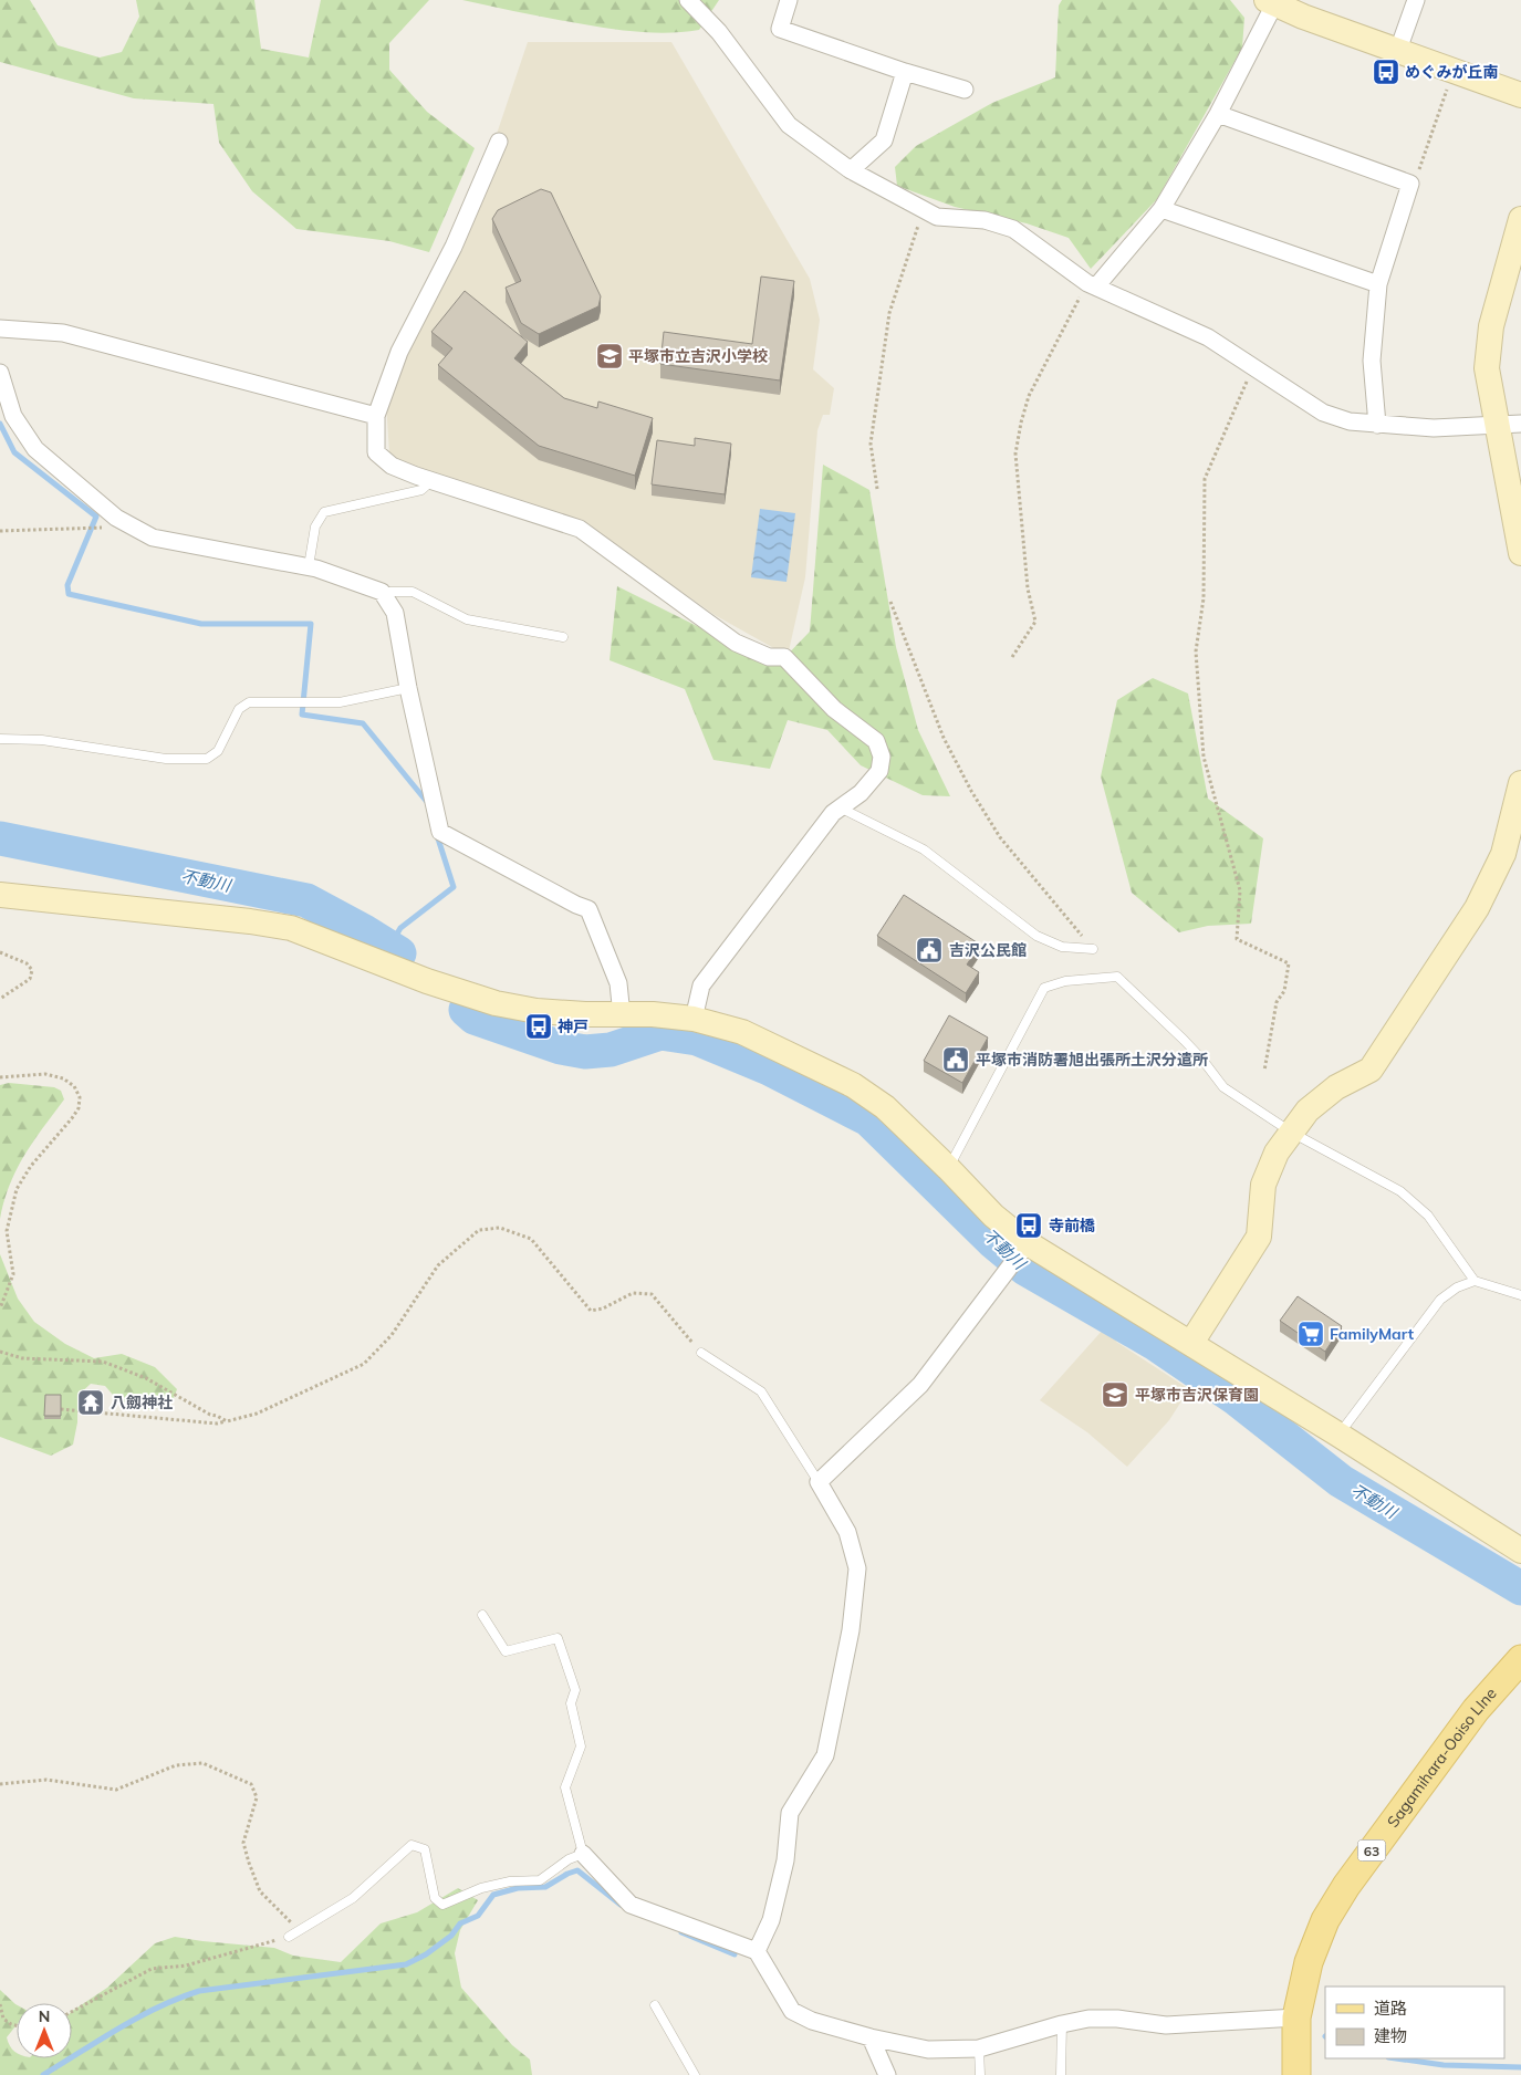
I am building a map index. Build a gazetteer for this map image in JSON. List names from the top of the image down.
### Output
{
  "streets": {
    "main road": ["Sagamihara-Ooiso LIne", "63"]
  },
  "water": ["不動川"],
  "places": {
    "bus stop": ["めぐみが丘南", "神戸", "寺前橋"],
    "school or university": ["平塚市立吉沢小学校", "平塚市吉沢保育園"],
    "public building": ["吉沢公民館", "平塚市消防署旭出張所土沢分遣所"],
    "supermarket": ["FamilyMart"],
    "temple": ["八劔神社"]
  },
  "legend": ["道路", "建物"],
  "north": "top"
}
